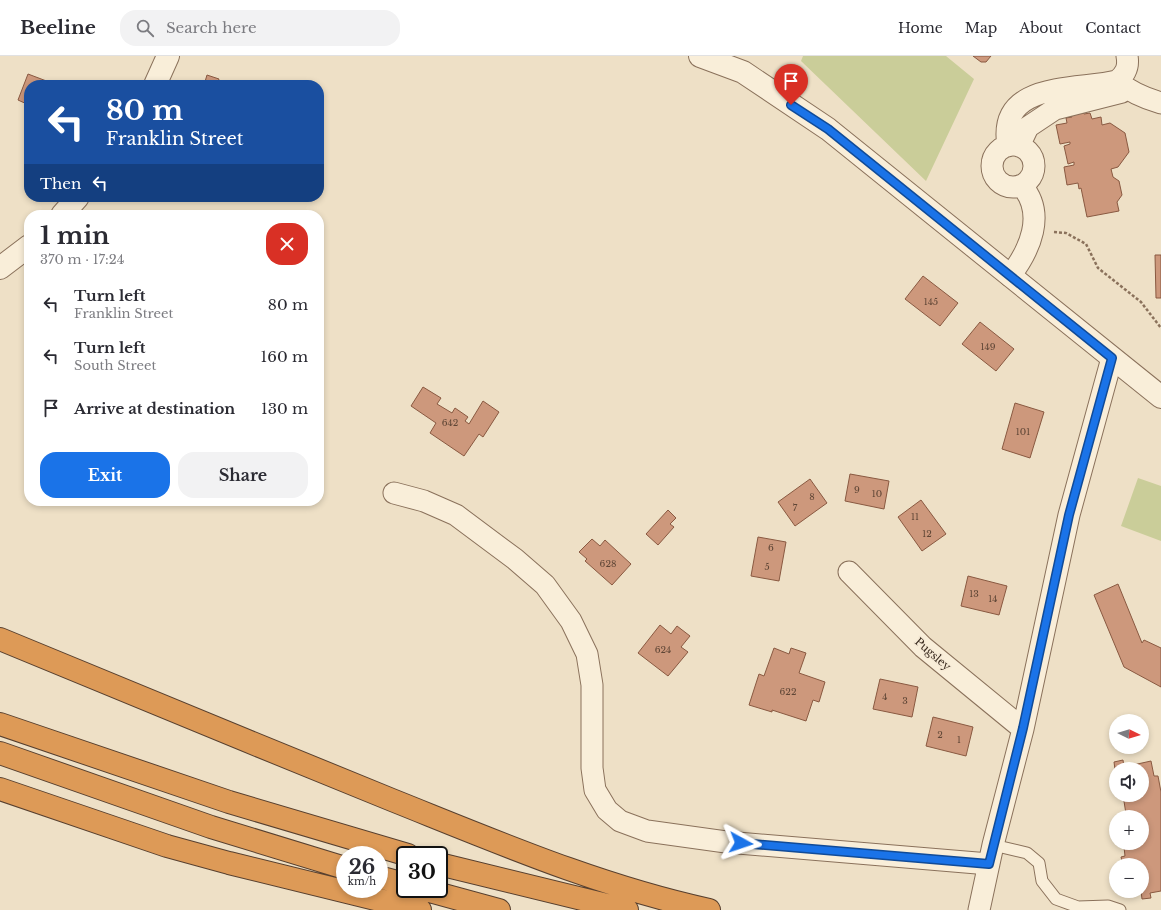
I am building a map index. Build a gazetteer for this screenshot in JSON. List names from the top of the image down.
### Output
{
  "streets": {
    "street": ["Pugsley"]
  },
  "house_numbers": [
    "145",
    "149",
    "642",
    "101",
    "9",
    "10",
    "8",
    "7",
    "11",
    "12",
    "6",
    "628",
    "5",
    "13",
    "14",
    "624",
    "622",
    "4",
    "3",
    "2",
    "1"
  ],
  "north": "right",
  "page": {
    "header": "Beeline",
    "search": "Search here",
    "nav": [
      "Home",
      "Map",
      "About",
      "Contact"
    ],
    "turn": ["80 m", "Franklin Street"],
    "then": "Then",
    "heading": ["1 min", "370 m · 17:24"],
    "list": [
      {
        "name": "Turn left",
        "note": "Franklin Street",
        "value": "80 m"
      },
      {
        "name": "Turn left",
        "note": "South Street",
        "value": "160 m"
      },
      {
        "name": "Arrive at destination",
        "value": "130 m"
      }
    ],
    "buttons": ["Exit", "Share"],
    "map_buttons": ["+", "−"],
    "speed": "26 km/h",
    "limit": "30"
  }
}
